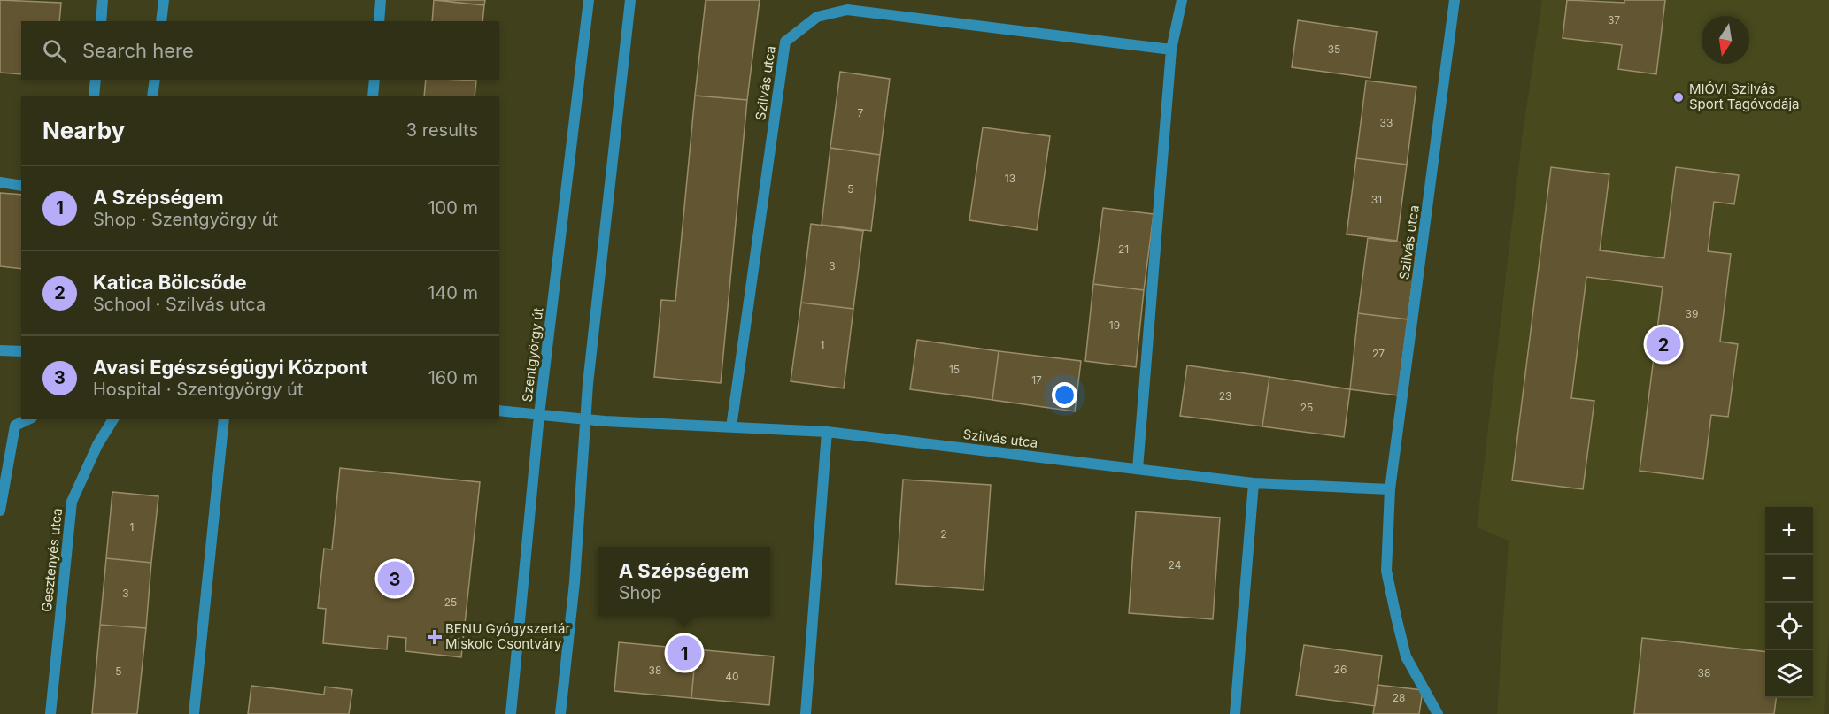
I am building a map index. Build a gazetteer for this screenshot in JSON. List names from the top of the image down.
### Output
{
  "streets": {
    "street": ["Szilvás utca", "Szentgyörgy út", "Gesztenyés utca"]
  },
  "crossings": [
    ["Szilvás utca", "Szentgyörgy út"]
  ],
  "places": {
    "other": ["MIÓVI Szilvás Sport Tagóvodája"],
    "health": ["BENU Gyógyszertár Miskolc Csontváry"]
  },
  "house_numbers": [
    "37",
    "35",
    "7",
    "33",
    "13",
    "5",
    "31",
    "21",
    "3",
    "39",
    "19",
    "1",
    "27",
    "15",
    "17",
    "23",
    "25",
    "1",
    "2",
    "24",
    "3",
    "25",
    "26",
    "38",
    "5",
    "38",
    "40",
    "28"
  ],
  "north": "bottom",
  "page": {
    "search": "Search here",
    "heading": ["Nearby", "3 results"],
    "list": [
      {
        "mark": "1",
        "name": "A Szépségem",
        "note": "Shop · Szentgyörgy út",
        "value": "100 m"
      },
      {
        "mark": "2",
        "name": "Katica Bölcsőde",
        "note": "School · Szilvás utca",
        "value": "140 m"
      },
      {
        "mark": "3",
        "name": "Avasi Egészségügyi Központ",
        "note": "Hospital · Szentgyörgy út",
        "value": "160 m"
      }
    ],
    "pins": ["2", "3", "1"],
    "map_buttons": ["+", "−"],
    "popup": ["A Szépségem", "Shop"]
  }
}
